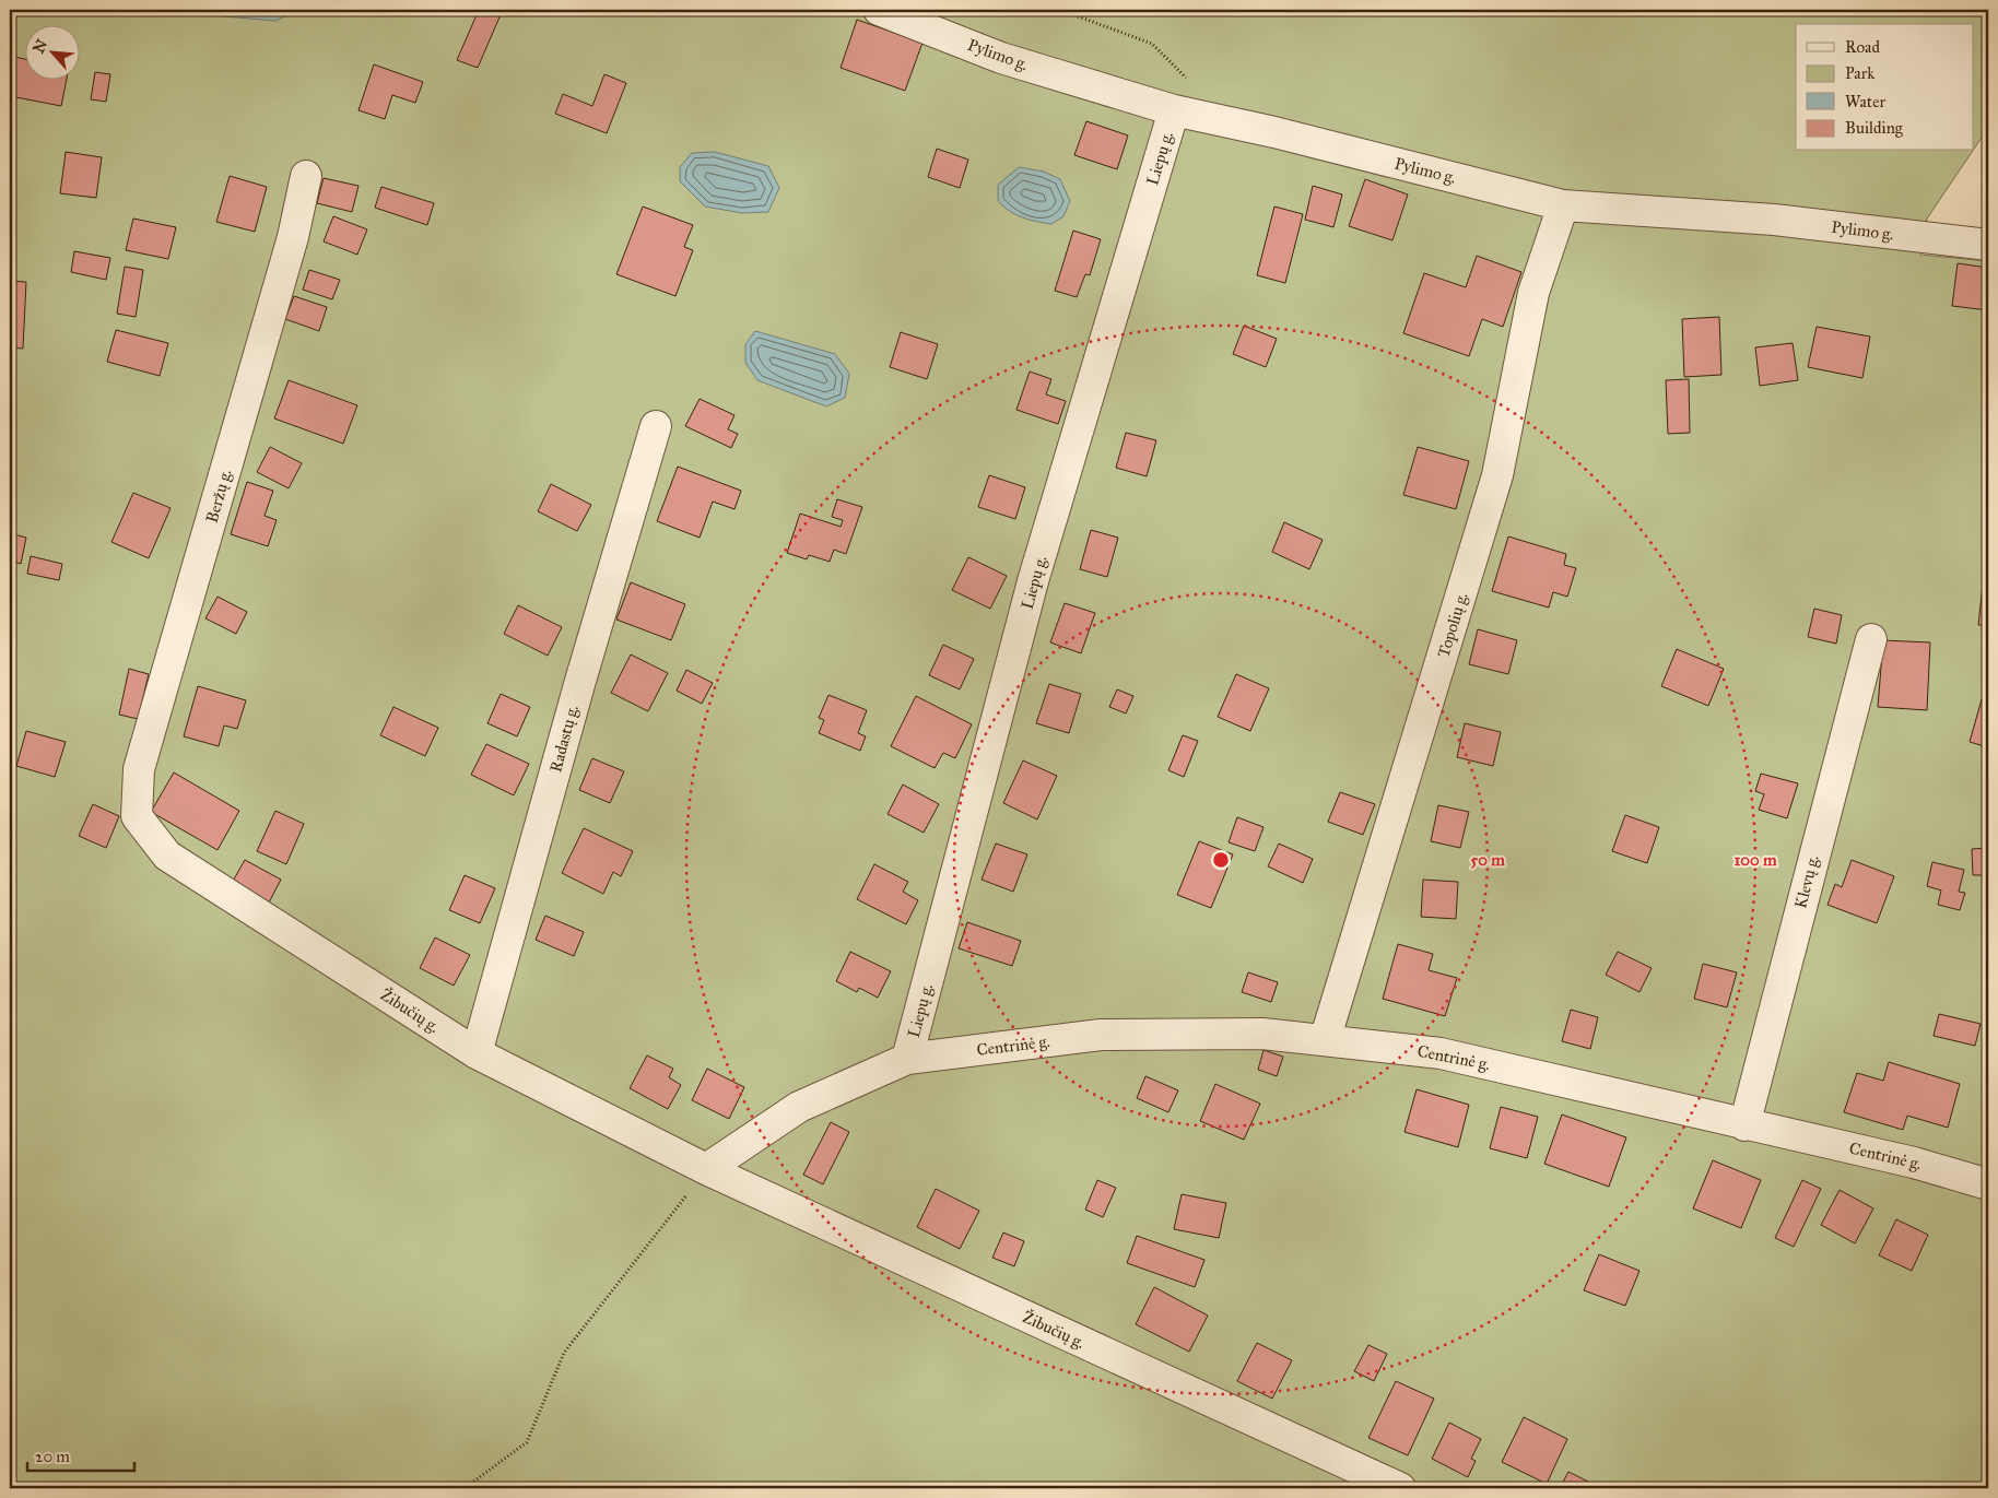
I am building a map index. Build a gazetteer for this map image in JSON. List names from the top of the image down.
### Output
{
  "streets": {
    "street": [
      "Pylimo g.",
      "Liepų g.",
      "Beržų g.",
      "Topolių g.",
      "Radastų g.",
      "Klevų g.",
      "Žibučių g.",
      "Centrinė g."
    ]
  },
  "crossings": [
    ["Pylimo g.", "Liepų g."],
    ["Pylimo g.", "Topolių g."],
    ["Liepų g.", "Centrinė g."],
    ["Beržų g.", "Žibučių g."],
    ["Topolių g.", "Centrinė g."],
    ["Radastų g.", "Žibučių g."],
    ["Klevų g.", "Centrinė g."]
  ],
  "legend": [
    "Road",
    "Park",
    "Water",
    "Building"
  ],
  "scale_bar": "20 m",
  "north": "top left",
  "rings": ["50 m", "100 m"]
}
